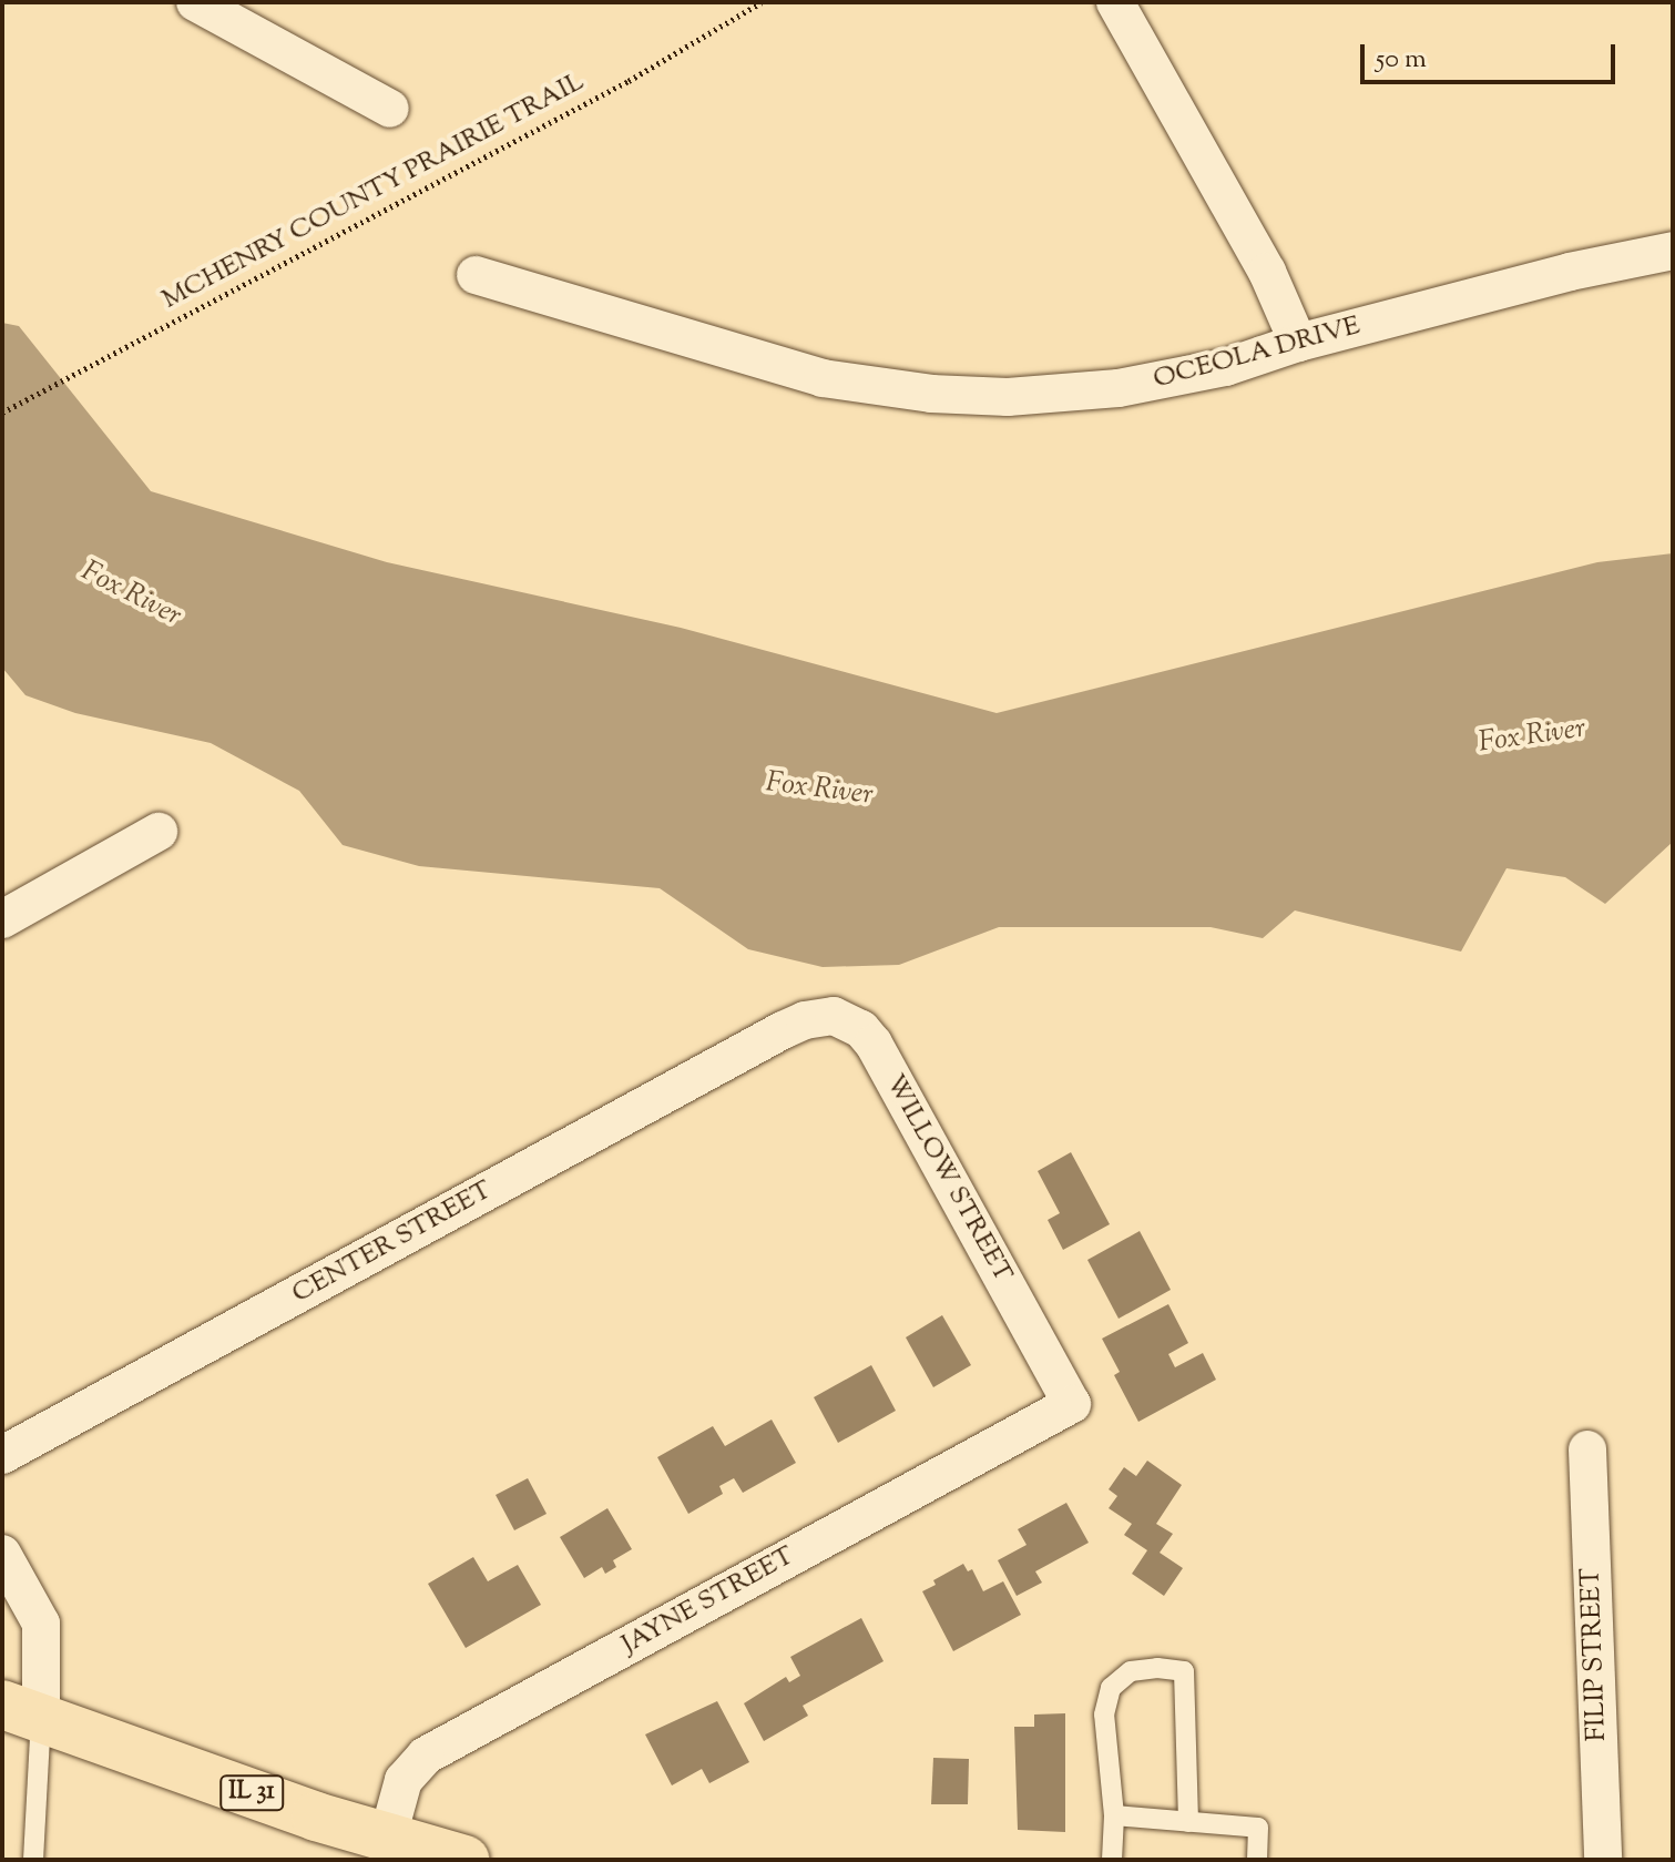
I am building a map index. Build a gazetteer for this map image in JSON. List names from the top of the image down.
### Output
{
  "streets": {
    "main road": ["IL 31"],
    "street": [
      "OCEOLA DRIVE",
      "WILLOW STREET",
      "CENTER STREET",
      "JAYNE STREET",
      "FILIP STREET"
    ],
    "path": ["MCHENRY COUNTY PRAIRIE TRAIL"]
  },
  "crossings": [
    ["WILLOW STREET", "CENTER STREET"],
    ["WILLOW STREET", "JAYNE STREET"],
    ["JAYNE STREET", "IL 31"]
  ],
  "water": ["Fox River"],
  "scale_bar": "50 m"
}
